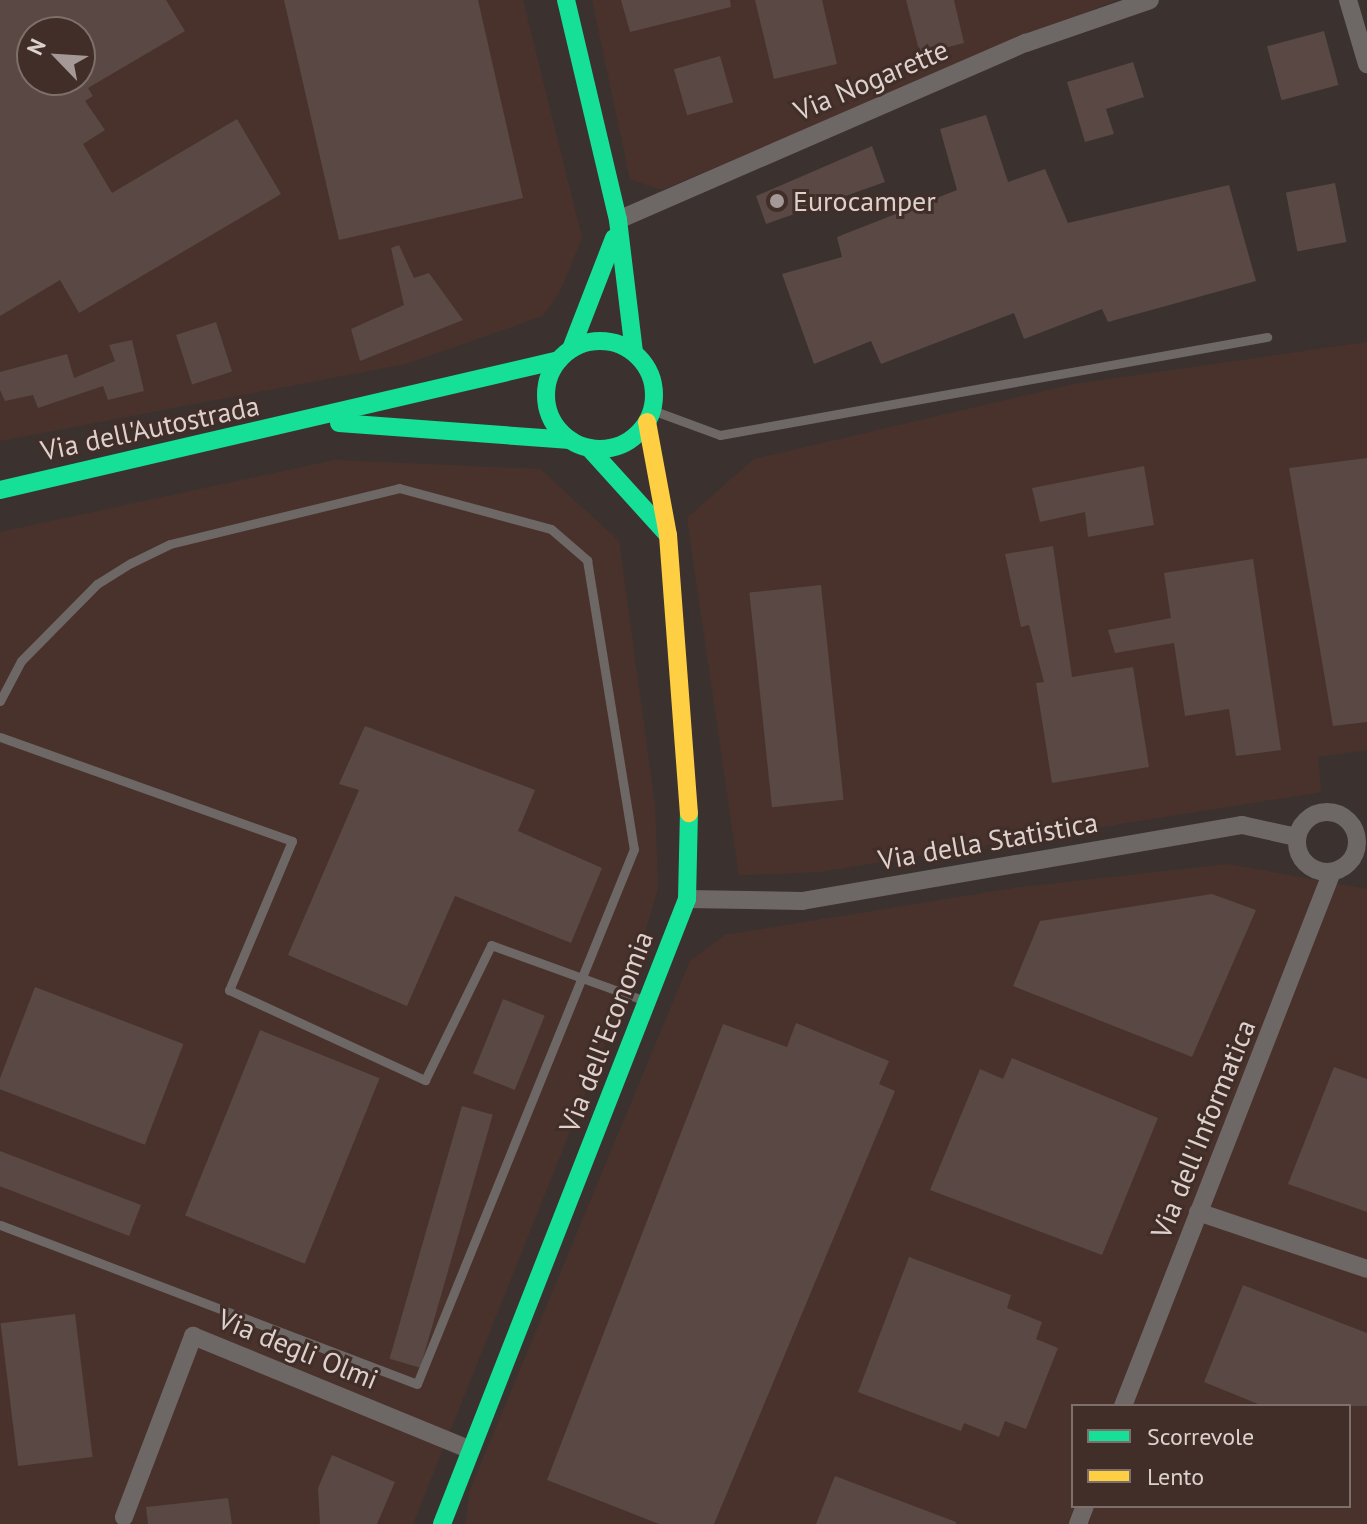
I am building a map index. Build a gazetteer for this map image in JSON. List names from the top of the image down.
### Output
{
  "streets": {
    "main road": ["Via dell'Autostrada", "Via dell'Economia"],
    "street": [
      "Via Nogarette",
      "Via della Statistica",
      "Via dell'Informatica",
      "Via degli Olmi"
    ]
  },
  "crossings": [
    ["Via dell'Autostrada", "Via dell'Economia"],
    ["Via della Statistica", "Via dell'Economia"],
    ["Via della Statistica", "Via dell'Informatica"],
    ["Via dell'Economia", "Via degli Olmi"]
  ],
  "places": ["Eurocamper"],
  "legend": ["Scorrevole", "Lento"],
  "north": "top left"
}
